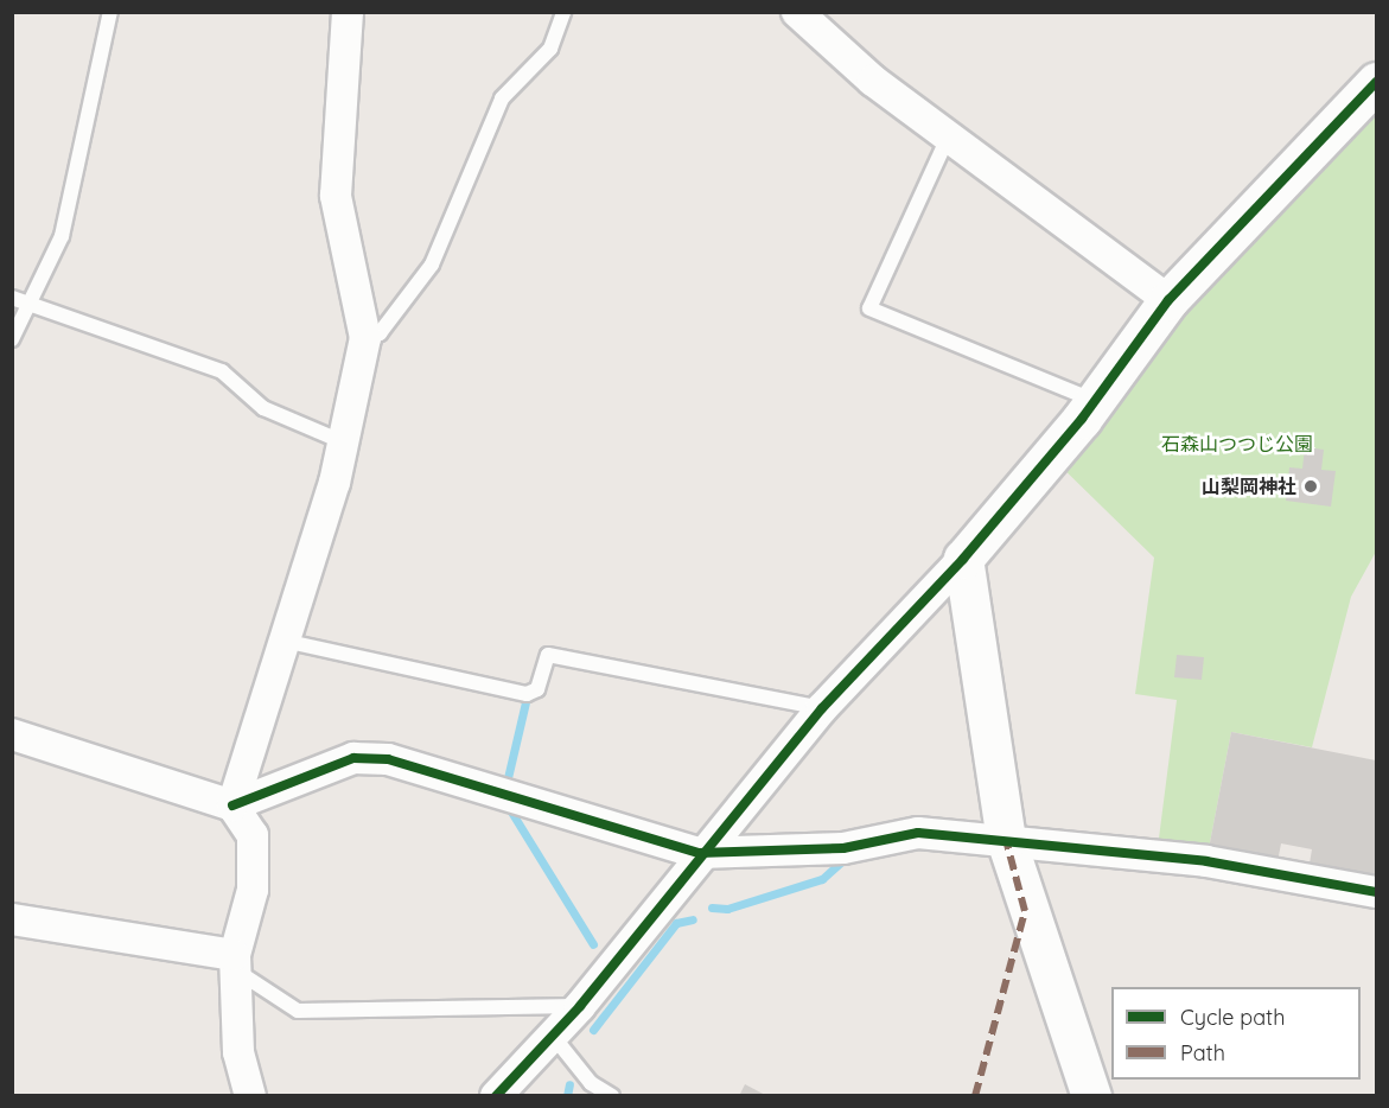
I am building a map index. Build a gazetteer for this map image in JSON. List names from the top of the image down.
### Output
{
  "parks": ["石森山つつじ公園"],
  "places": ["山梨岡神社"],
  "legend": ["Cycle path", "Path"]
}
